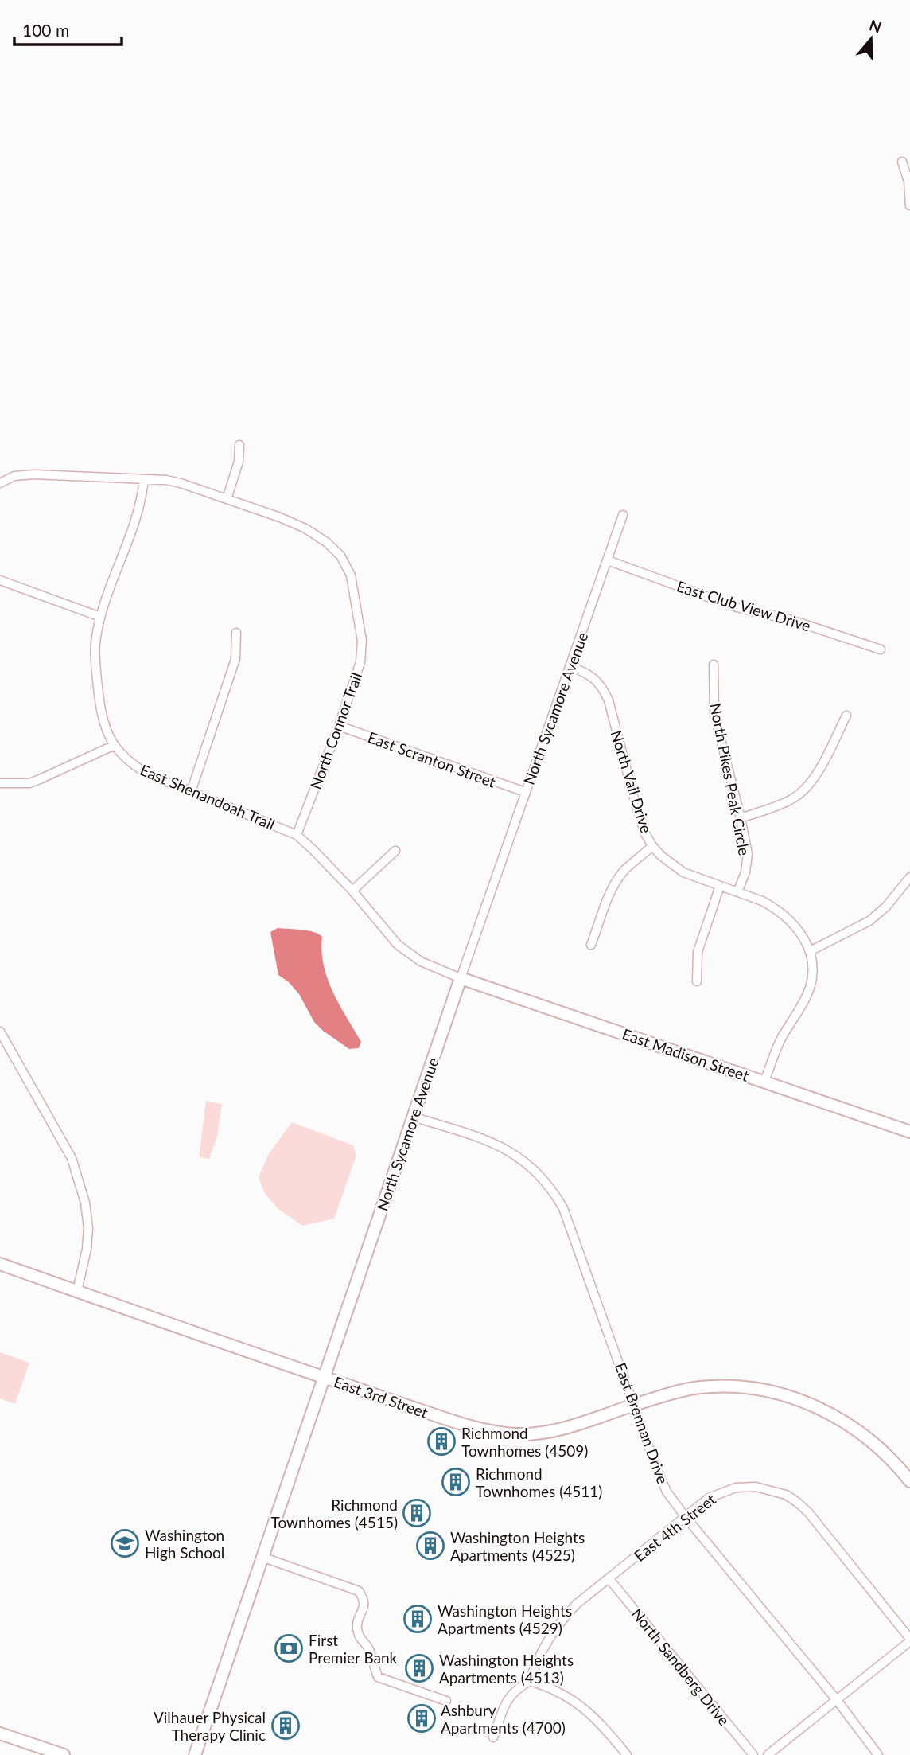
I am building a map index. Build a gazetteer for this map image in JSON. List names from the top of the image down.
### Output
{
  "streets": {
    "main road": ["North Sycamore Avenue", "East Madison Street", "East 3rd Street"],
    "street": [
      "East Club View Drive",
      "North Connor Trail",
      "East Scranton Street",
      "North Pikes Peak Circle",
      "North Vail Drive",
      "East Shenandoah Trail",
      "East Brennan Drive",
      "East 4th Street",
      "North Sandberg Drive"
    ]
  },
  "crossings": [
    ["East Club View Drive", "North Sycamore Avenue"],
    ["North Sycamore Avenue", "East Scranton Street"],
    ["North Sycamore Avenue", "North Vail Drive"],
    ["North Sycamore Avenue", "East Shenandoah Trail"],
    ["North Sycamore Avenue", "East Madison Street"],
    ["North Sycamore Avenue", "East 3rd Street"],
    ["North Sycamore Avenue", "East Brennan Drive"],
    ["North Connor Trail", "East Scranton Street"],
    ["North Connor Trail", "East Shenandoah Trail"],
    ["North Pikes Peak Circle", "North Vail Drive"],
    ["North Vail Drive", "East Madison Street"],
    ["East Shenandoah Trail", "East Madison Street"],
    ["East 3rd Street", "East Brennan Drive"],
    ["East Brennan Drive", "East 4th Street"],
    ["East 4th Street", "North Sandberg Drive"]
  ],
  "places": {
    "building": [
      "Richmond Townhomes (4509)",
      "Richmond Townhomes (4511)",
      "Richmond Townhomes (4515)",
      "Washington Heights Apartments (4525)",
      "Washington Heights Apartments (4529)",
      "Washington Heights Apartments (4513)",
      "Ashbury Apartments (4700)",
      "Vilhauer Physical Therapy Clinic"
    ],
    "school or university": ["Washington High School"],
    "bank": ["First Premier Bank"]
  },
  "scale_bar": "100 m",
  "north": "top"
}
